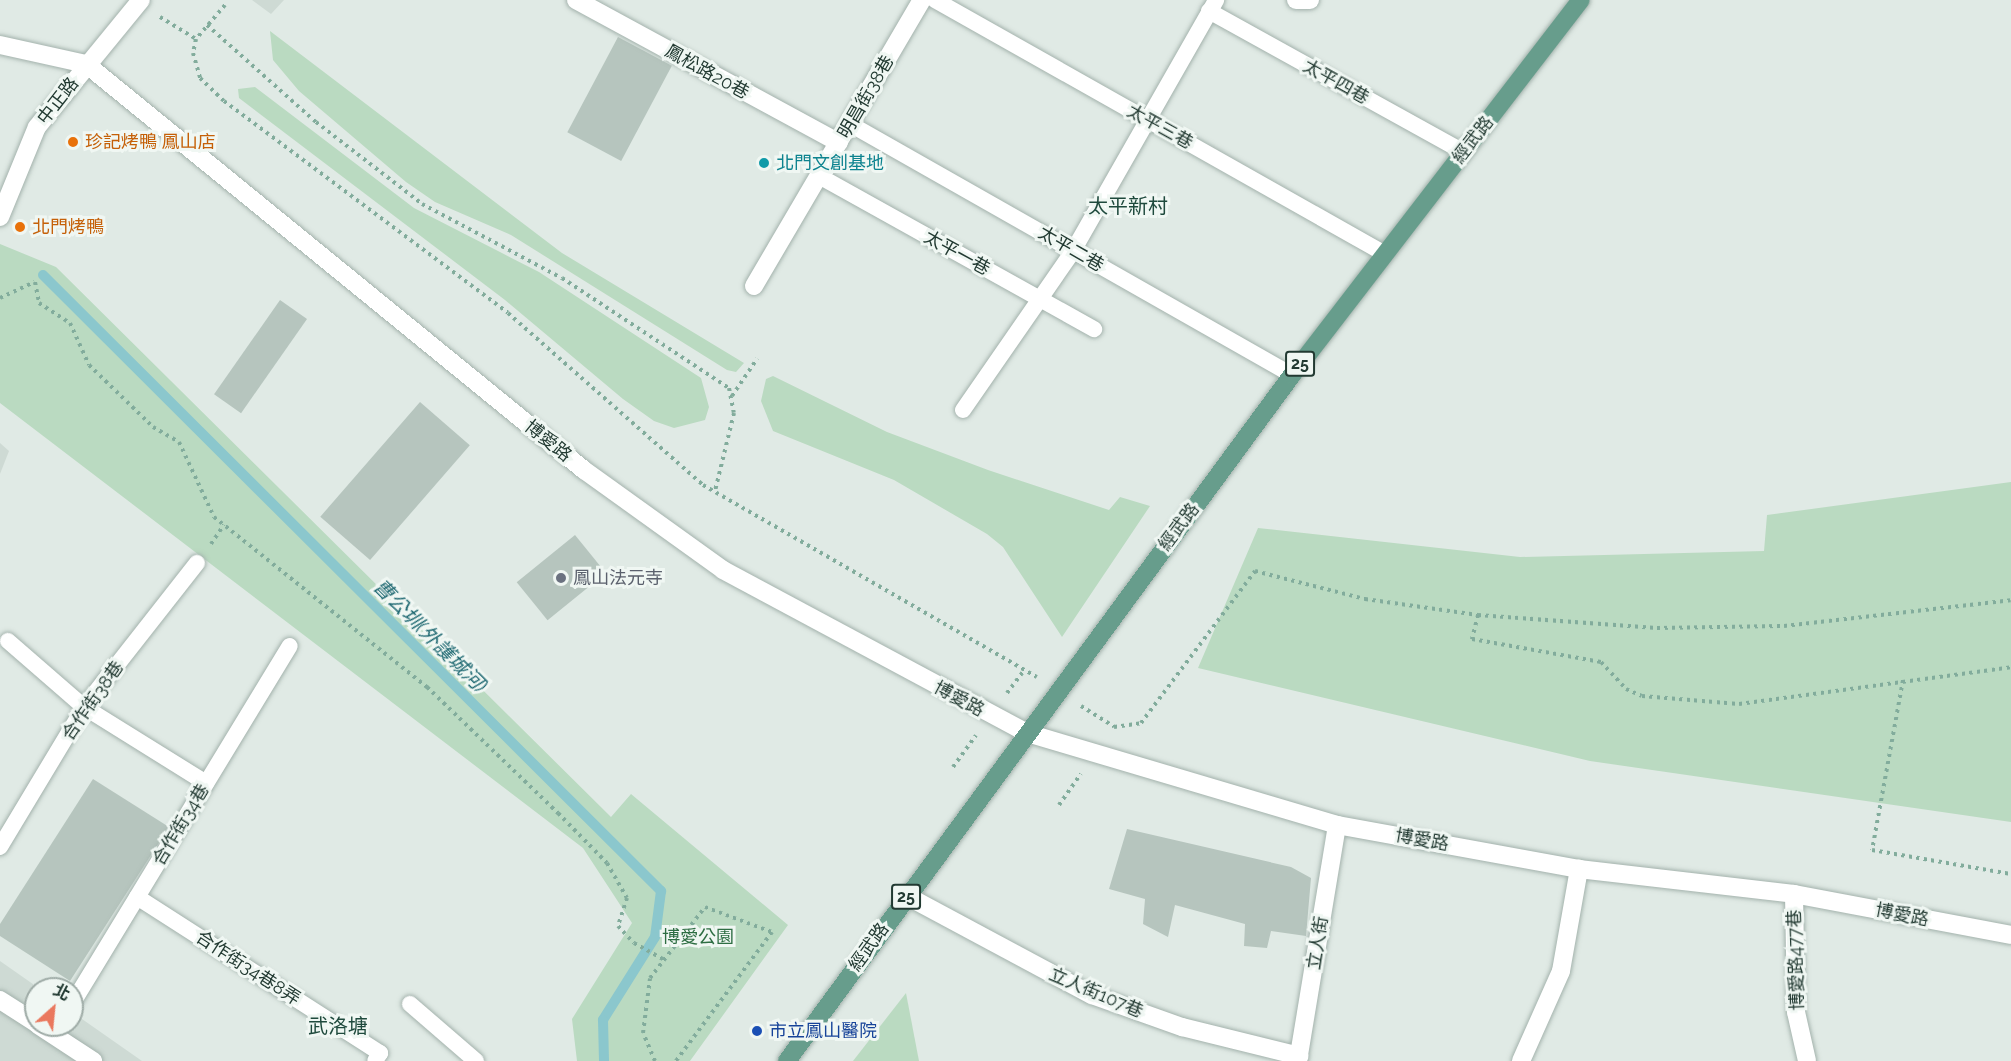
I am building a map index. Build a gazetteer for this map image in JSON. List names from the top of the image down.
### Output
{
  "streets": {
    "main road": ["經武路", "25"],
    "street": [
      "鳳松路20巷",
      "明昌街38巷",
      "中正路",
      "博愛路",
      "立人街",
      "博愛路477巷",
      "立人街107巷"
    ],
    "lane": [
      "太平四巷",
      "太平三巷",
      "太平二巷",
      "太平一巷",
      "合作街38巷",
      "合作街34巷",
      "合作街34巷8弄"
    ]
  },
  "crossings": [
    ["鳳松路20巷", "明昌街38巷"],
    ["太平四巷", "經武路"],
    ["明昌街38巷", "太平二巷"],
    ["明昌街38巷", "太平一巷"],
    ["中正路", "博愛路"],
    ["太平三巷", "經武路"],
    ["經武路", "太平二巷"],
    ["經武路", "博愛路"],
    ["經武路", "立人街107巷"],
    ["博愛路", "立人街"],
    ["博愛路", "博愛路477巷"],
    ["合作街34巷", "合作街34巷8弄"],
    ["立人街", "立人街107巷"]
  ],
  "districts": ["太平新村", "武洛塘"],
  "water": ["曹公圳(外護城河)"],
  "parks": ["博愛公園"],
  "places": [
    "珍記烤鴨 鳳山店",
    "北門文創基地",
    "北門烤鴨",
    "鳳山法元寺",
    "市立鳳山醫院"
  ],
  "north": "top right"
}
